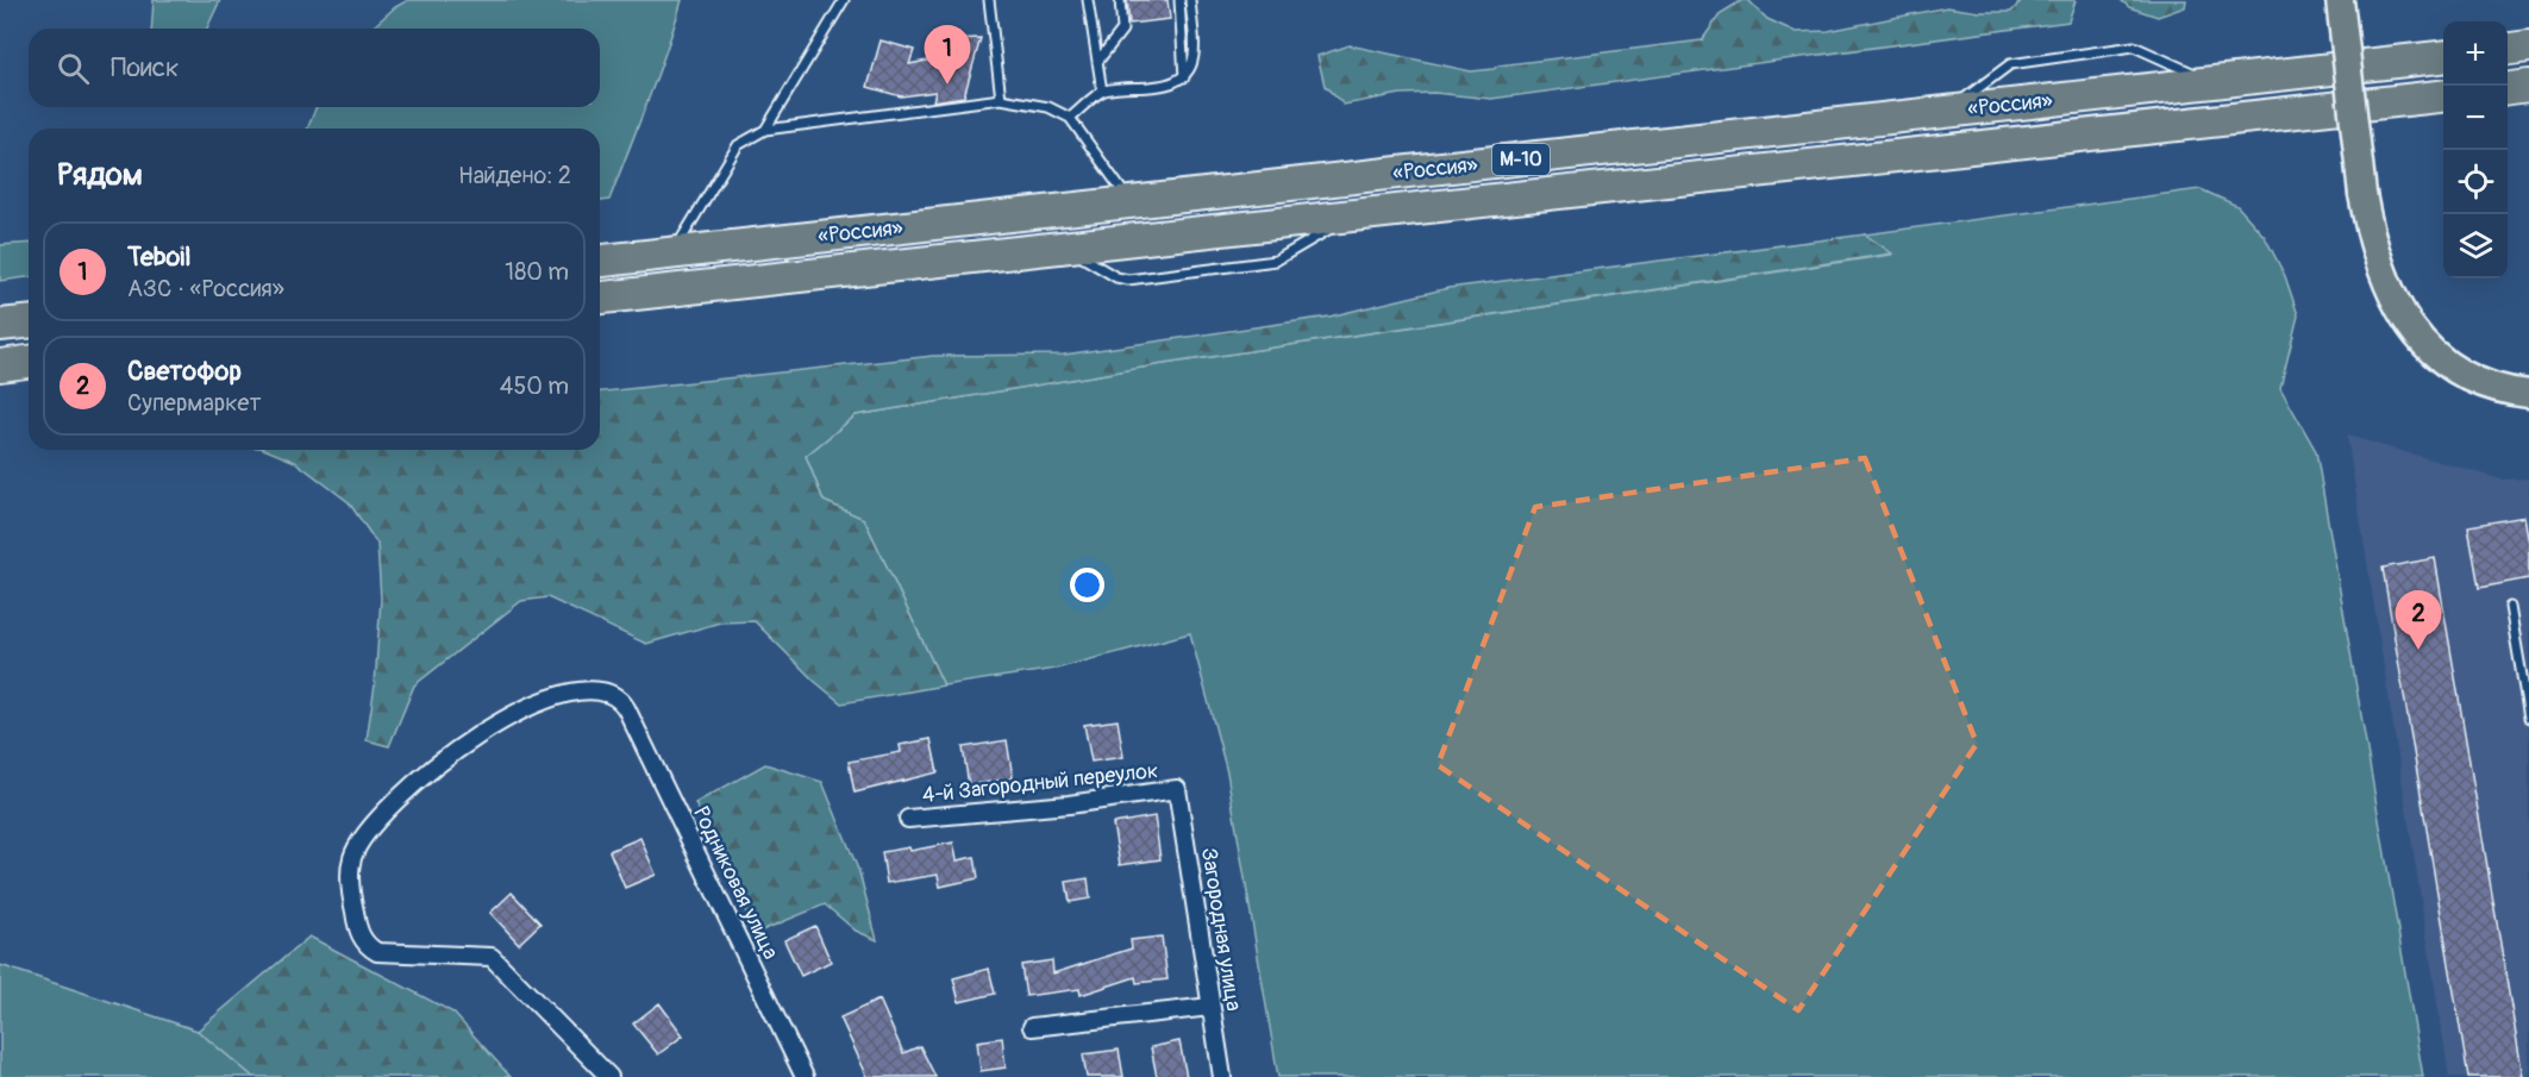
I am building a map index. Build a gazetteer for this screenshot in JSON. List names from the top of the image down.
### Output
{
  "streets": {
    "highway": ["«Россия»", "М-10"],
    "street": ["4-й Загородный переулок", "Родниковая улица", "Загородная улица"]
  },
  "crossings": [
    ["4-й Загородный переулок", "Загородная улица"]
  ],
  "page": {
    "map_buttons": ["+", "−"],
    "pins": ["1", "2"],
    "search": "Поиск",
    "heading": ["Рядом", "Найдено: 2"],
    "list": [
      {
        "mark": "1",
        "name": "Teboil",
        "note": "АЗС · «Россия»",
        "value": "180 m"
      },
      {
        "mark": "2",
        "name": "Светофор",
        "note": "Супермаркет",
        "value": "450 m"
      }
    ]
  }
}
